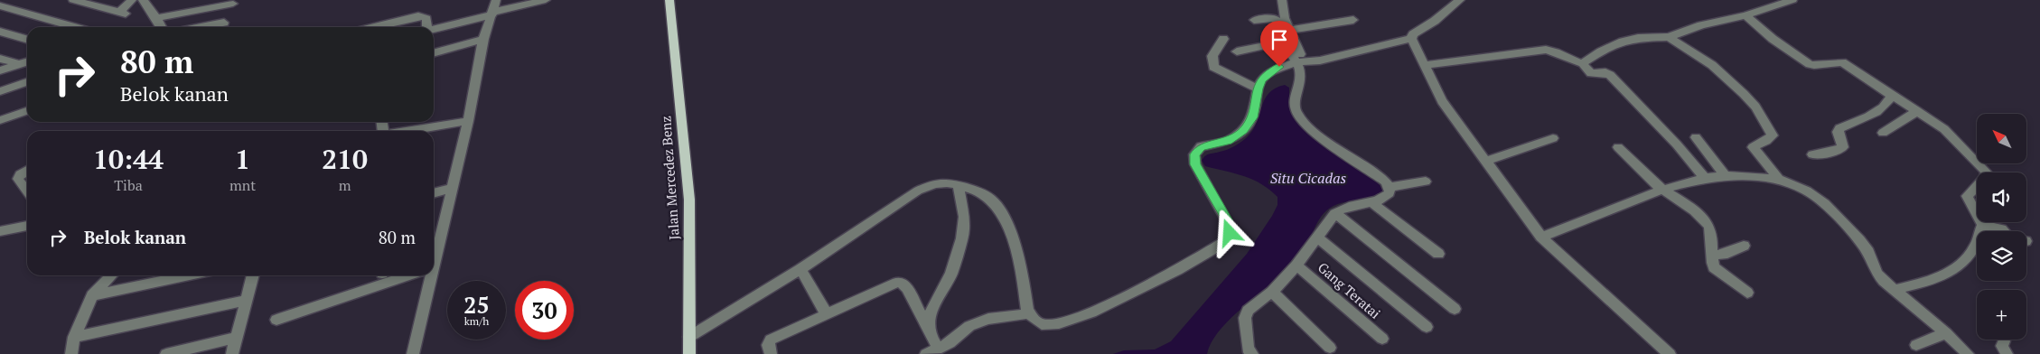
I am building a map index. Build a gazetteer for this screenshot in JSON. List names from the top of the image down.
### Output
{
  "streets": {
    "main road": ["Jalan Mercedez Benz"],
    "street": ["Gang Teratai"]
  },
  "water": ["Situ Cicadas"],
  "north": "top left",
  "page": {
    "turn": ["80 m", "Belok kanan"],
    "map_buttons": "+",
    "eta": [
      "10:44",
      "Tiba",
      "1",
      "mnt",
      "210",
      "m"
    ],
    "list": [
      {
        "name": "Belok kanan",
        "value": "80 m"
      }
    ],
    "speed": "25 km/h",
    "limit": "30"
  }
}
